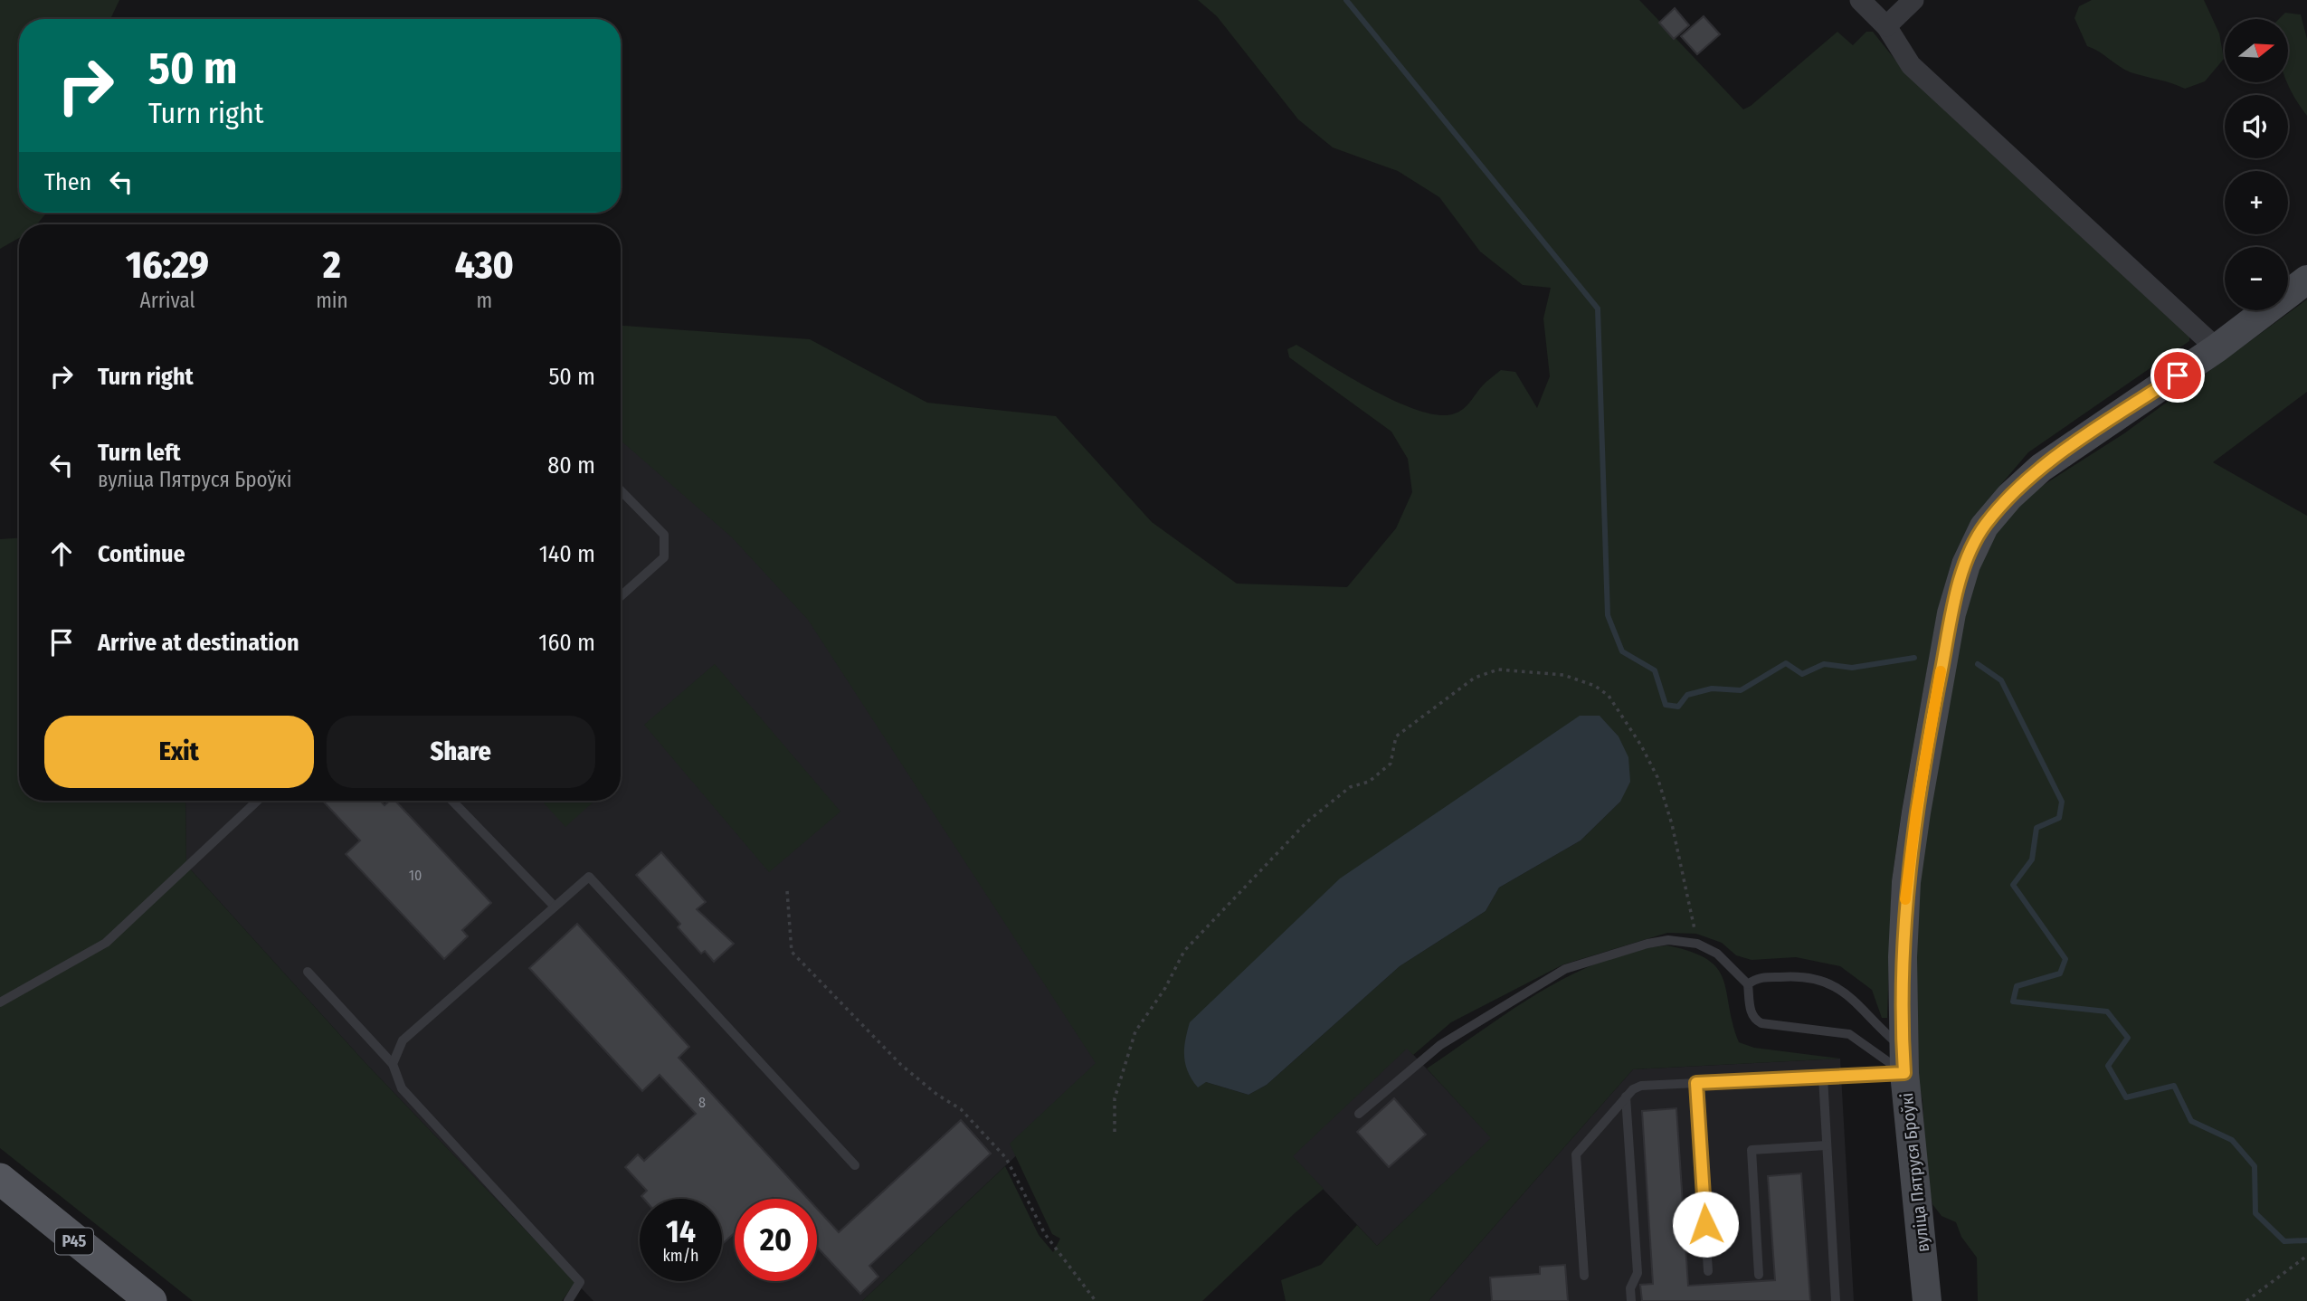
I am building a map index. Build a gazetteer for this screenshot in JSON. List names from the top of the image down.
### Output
{
  "streets": {
    "main road": ["вуліца Пятруся Броўкі", "Р45"]
  },
  "house_numbers": ["10", "8"],
  "north": "right",
  "page": {
    "map_buttons": ["+", "−"],
    "turn": ["50 m", "Turn right"],
    "then": "Then",
    "eta": [
      "16:29",
      "Arrival",
      "2",
      "min",
      "430",
      "m"
    ],
    "list": [
      {
        "name": "Turn right",
        "value": "50 m"
      },
      {
        "name": "Turn left",
        "note": "вуліца Пятруся Броўкі",
        "value": "80 m"
      },
      {
        "name": "Continue",
        "value": "140 m"
      },
      {
        "name": "Arrive at destination",
        "value": "160 m"
      }
    ],
    "buttons": ["Exit", "Share"],
    "speed": "14 km/h",
    "limit": "20"
  }
}
